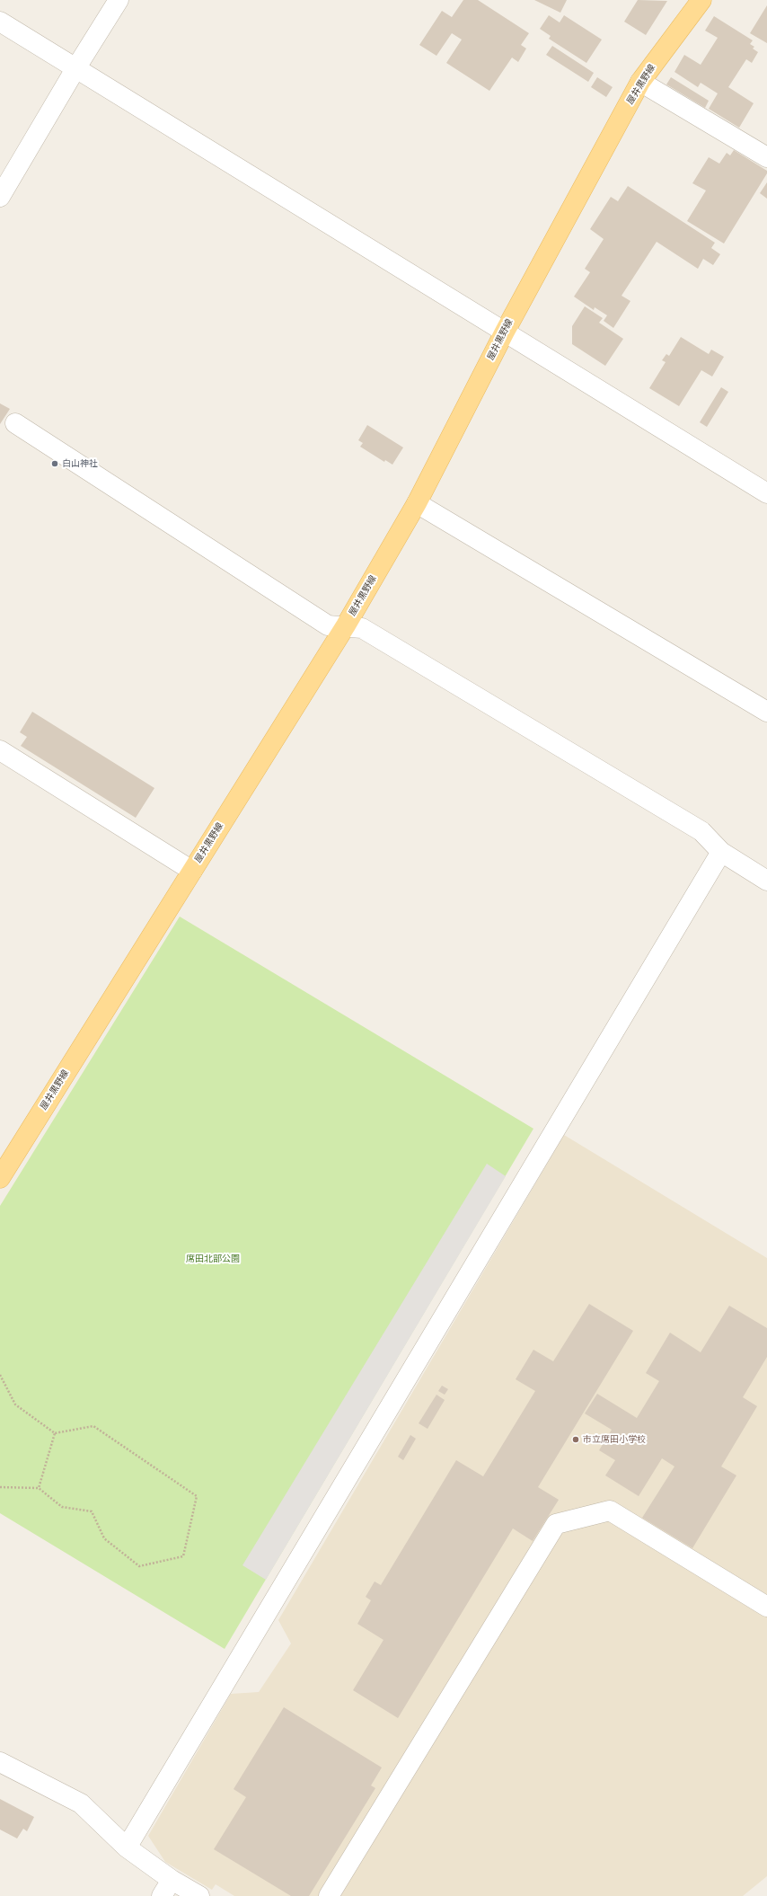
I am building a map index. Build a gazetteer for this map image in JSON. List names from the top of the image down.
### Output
{
  "streets": {
    "main road": ["屋井黒野線"]
  },
  "parks": ["席田北部公園"],
  "places": ["白山神社", "市立席田小学校"]
}
